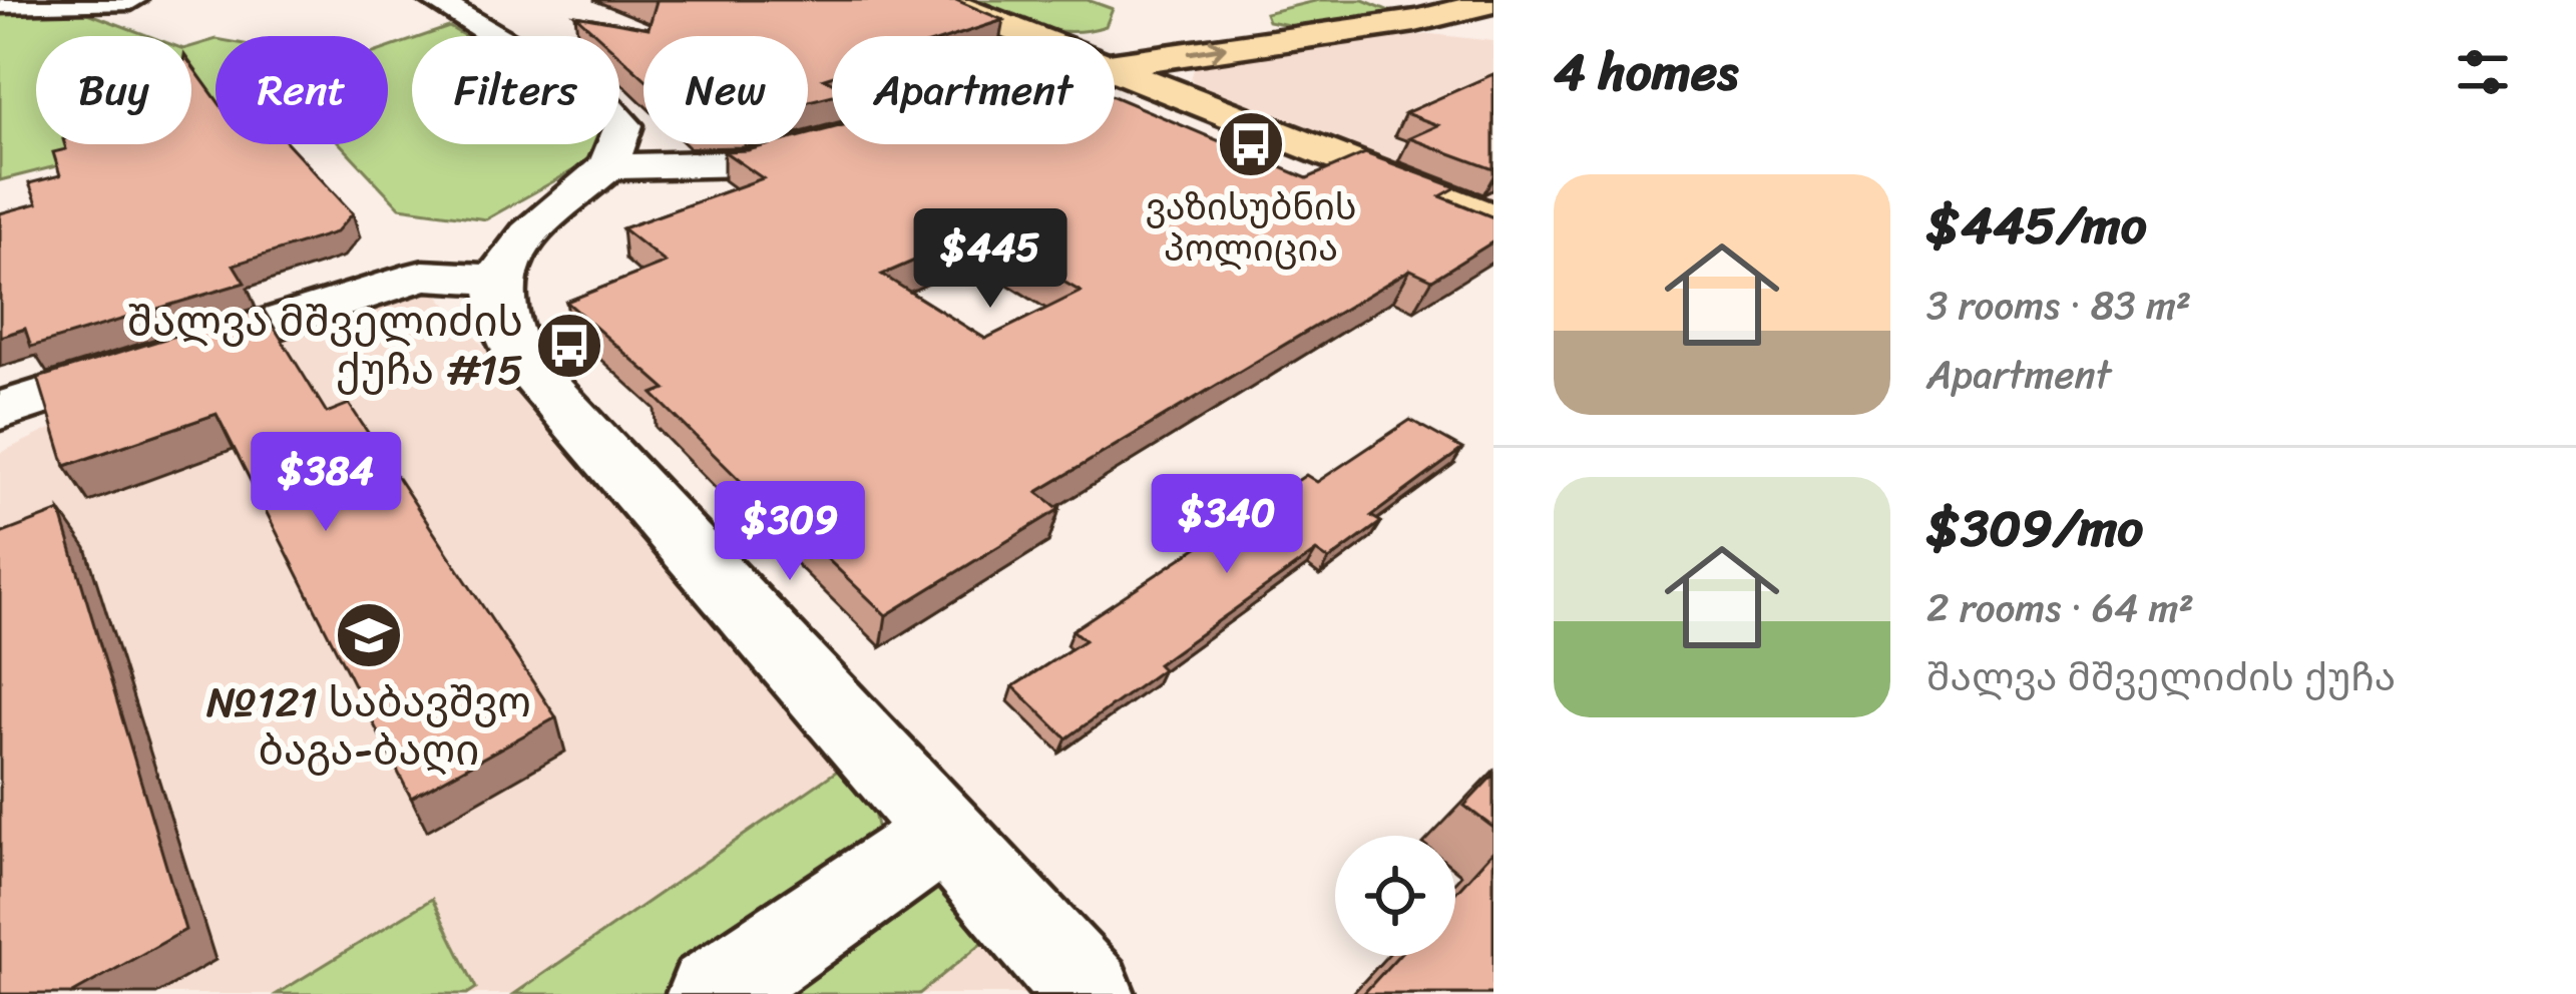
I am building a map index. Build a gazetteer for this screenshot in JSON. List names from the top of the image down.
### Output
{
  "places": {
    "bus stop": ["ვაზისუბნის პოლიცია", "შალვა მშველიძის ქუჩა #15"],
    "school or university": ["№121 საბავშვო ბაგა-ბაღი"]
  },
  "page": {
    "heading": "4 homes",
    "chip": [
      "Buy",
      "Rent",
      "Filters",
      "New",
      "Apartment"
    ],
    "list": [
      {
        "name": "$445/mo",
        "note": "3 rooms · 83 m² · Apartment"
      },
      {
        "name": "$309/mo",
        "note": "2 rooms · 64 m² · შალვა მშველიძის ქუჩა"
      }
    ],
    "price": [
      "$445",
      "$384",
      "$340",
      "$309"
    ]
  }
}
